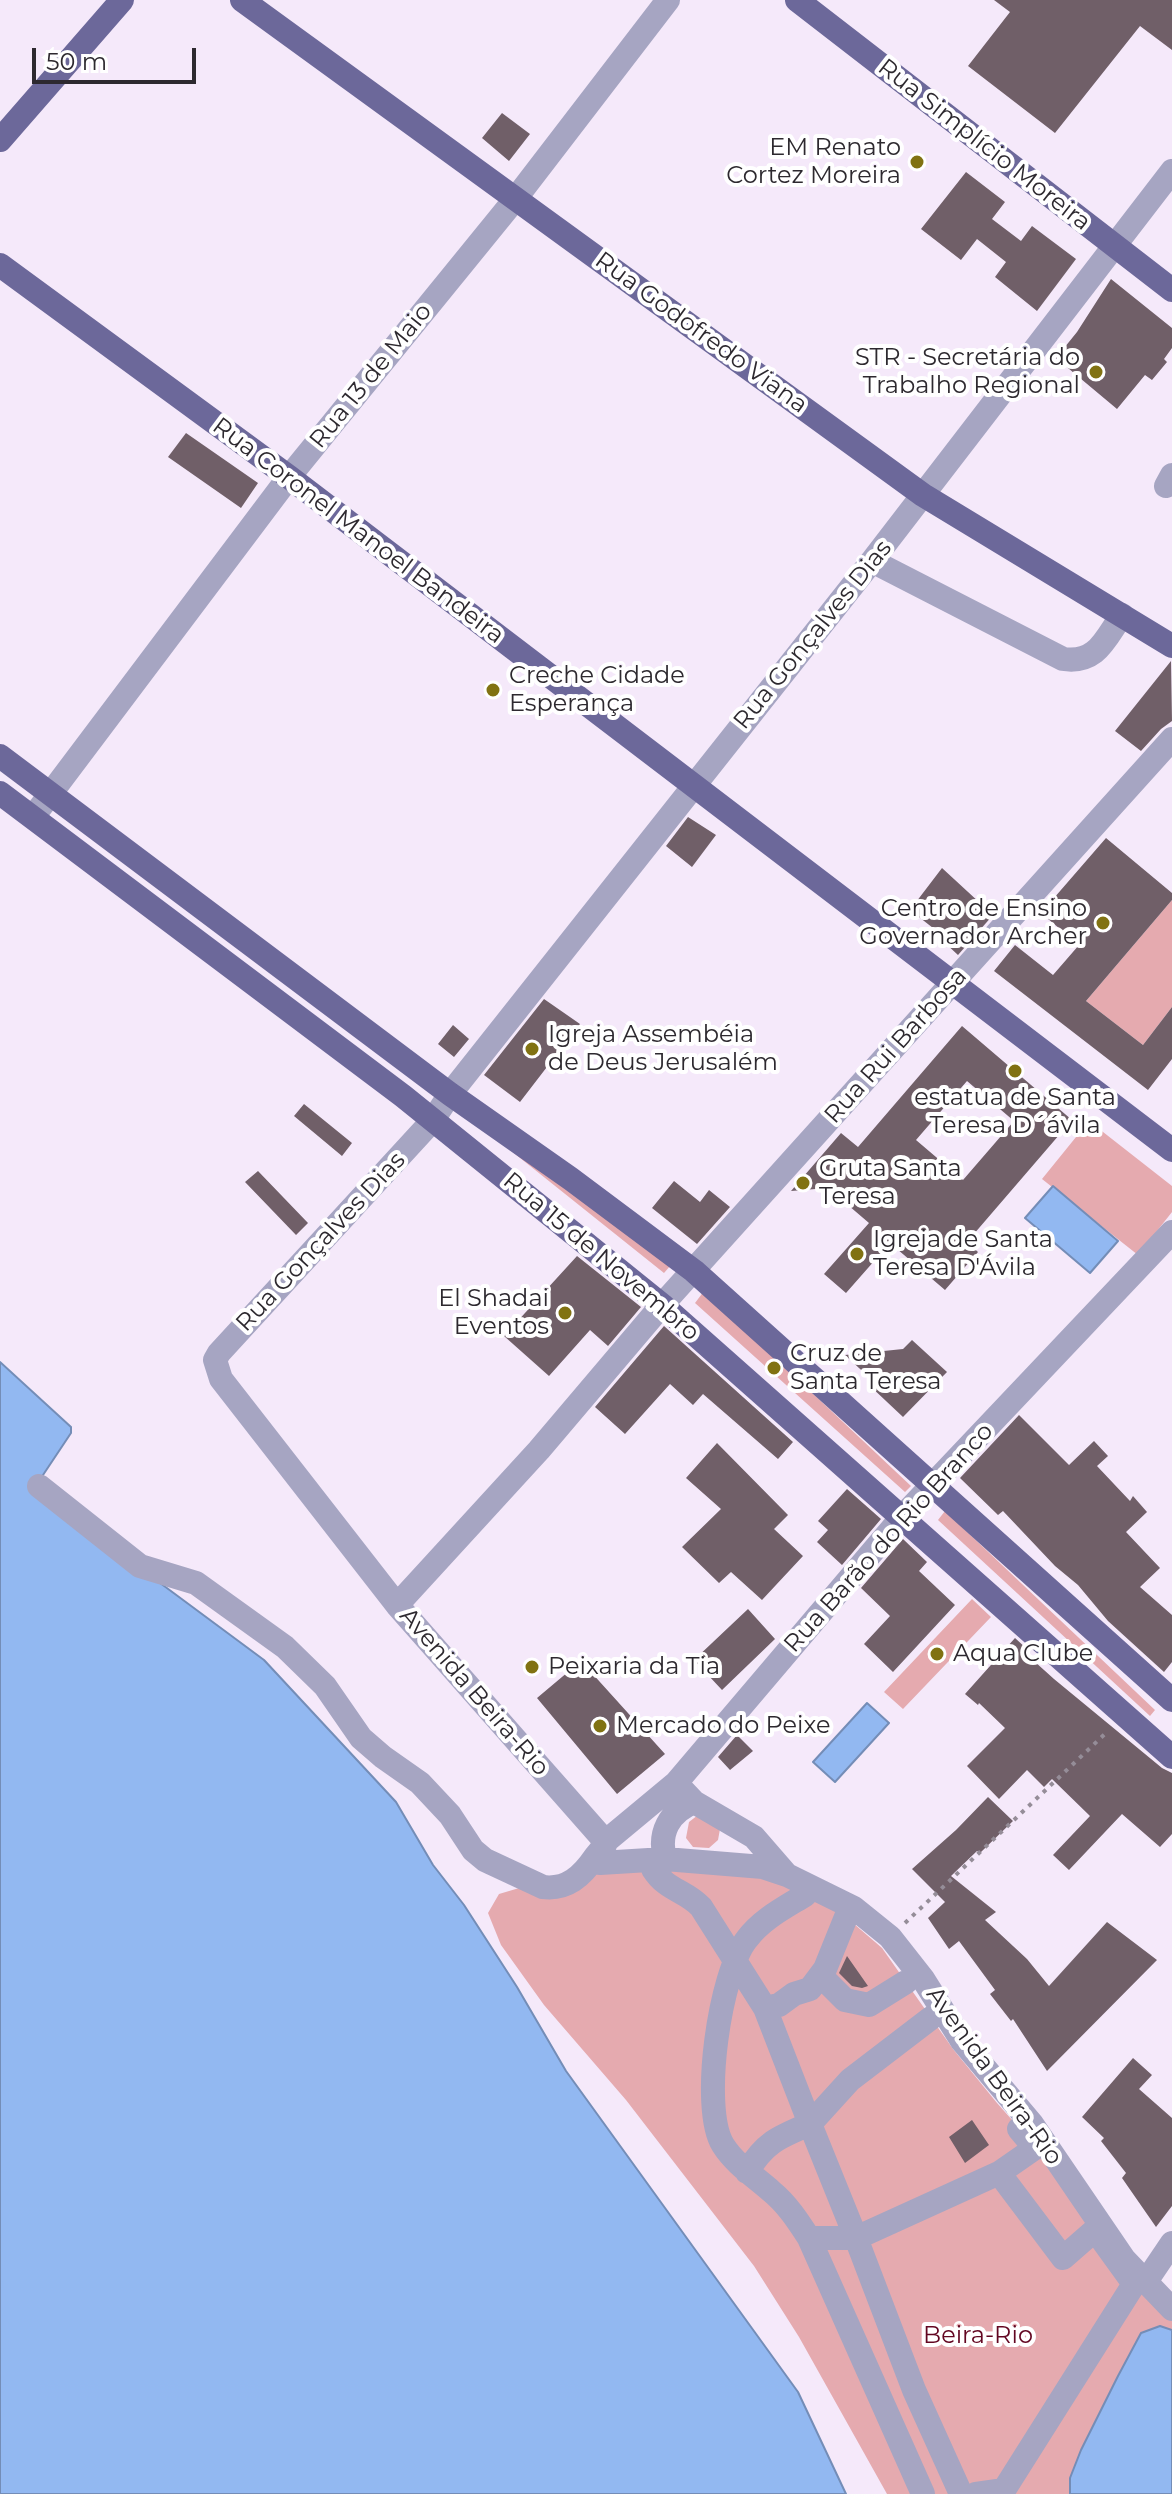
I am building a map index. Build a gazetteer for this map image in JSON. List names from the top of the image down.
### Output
{
  "streets": {
    "main road": [
      "Rua Simplício Moreira",
      "Rua Godofredo Viana",
      "Rua Coronel Manoel Bandeira",
      "Rua 15 de Novembro"
    ],
    "street": [
      "Rua 13 de Maio",
      "Rua Gonçalves Dias",
      "Rua Rui Barbosa",
      "Rua Barão do Rio Branco",
      "Avenida Beira-Rio"
    ]
  },
  "crossings": [
    ["Rua Simplício Moreira", "Rua Gonçalves Dias"],
    ["Rua Godofredo Viana", "Rua 13 de Maio"],
    ["Rua Godofredo Viana", "Rua Gonçalves Dias"],
    ["Rua 13 de Maio", "Rua Coronel Manoel Bandeira"],
    ["Rua 13 de Maio", "Rua 15 de Novembro"],
    ["Rua Coronel Manoel Bandeira", "Rua Gonçalves Dias"],
    ["Rua Coronel Manoel Bandeira", "Rua Rui Barbosa"],
    ["Rua Gonçalves Dias", "Rua 15 de Novembro"],
    ["Rua Gonçalves Dias", "Avenida Beira-Rio"],
    ["Rua Rui Barbosa", "Rua 15 de Novembro"],
    ["Rua Rui Barbosa", "Avenida Beira-Rio"],
    ["Rua 15 de Novembro", "Rua Barão do Rio Branco"],
    ["Rua Barão do Rio Branco", "Avenida Beira-Rio"]
  ],
  "parks": ["Beira-Rio"],
  "places": [
    "EM Renato Cortez Moreira",
    "STR - Secretária do Trabalho Regional",
    "Creche Cidade Esperança",
    "Centro de Ensino Governador Archer",
    "Igreja Assembéia de Deus Jerusalém",
    "estatua de Santa Teresa D´ávila",
    "Gruta Santa Teresa",
    "Igreja de Santa Teresa D'Ávila",
    "El Shadai Eventos",
    "Cruz de Santa Teresa",
    "Aqua Clube",
    "Peixaria da Tia",
    "Mercado do Peixe"
  ],
  "scale_bar": "50 m"
}
